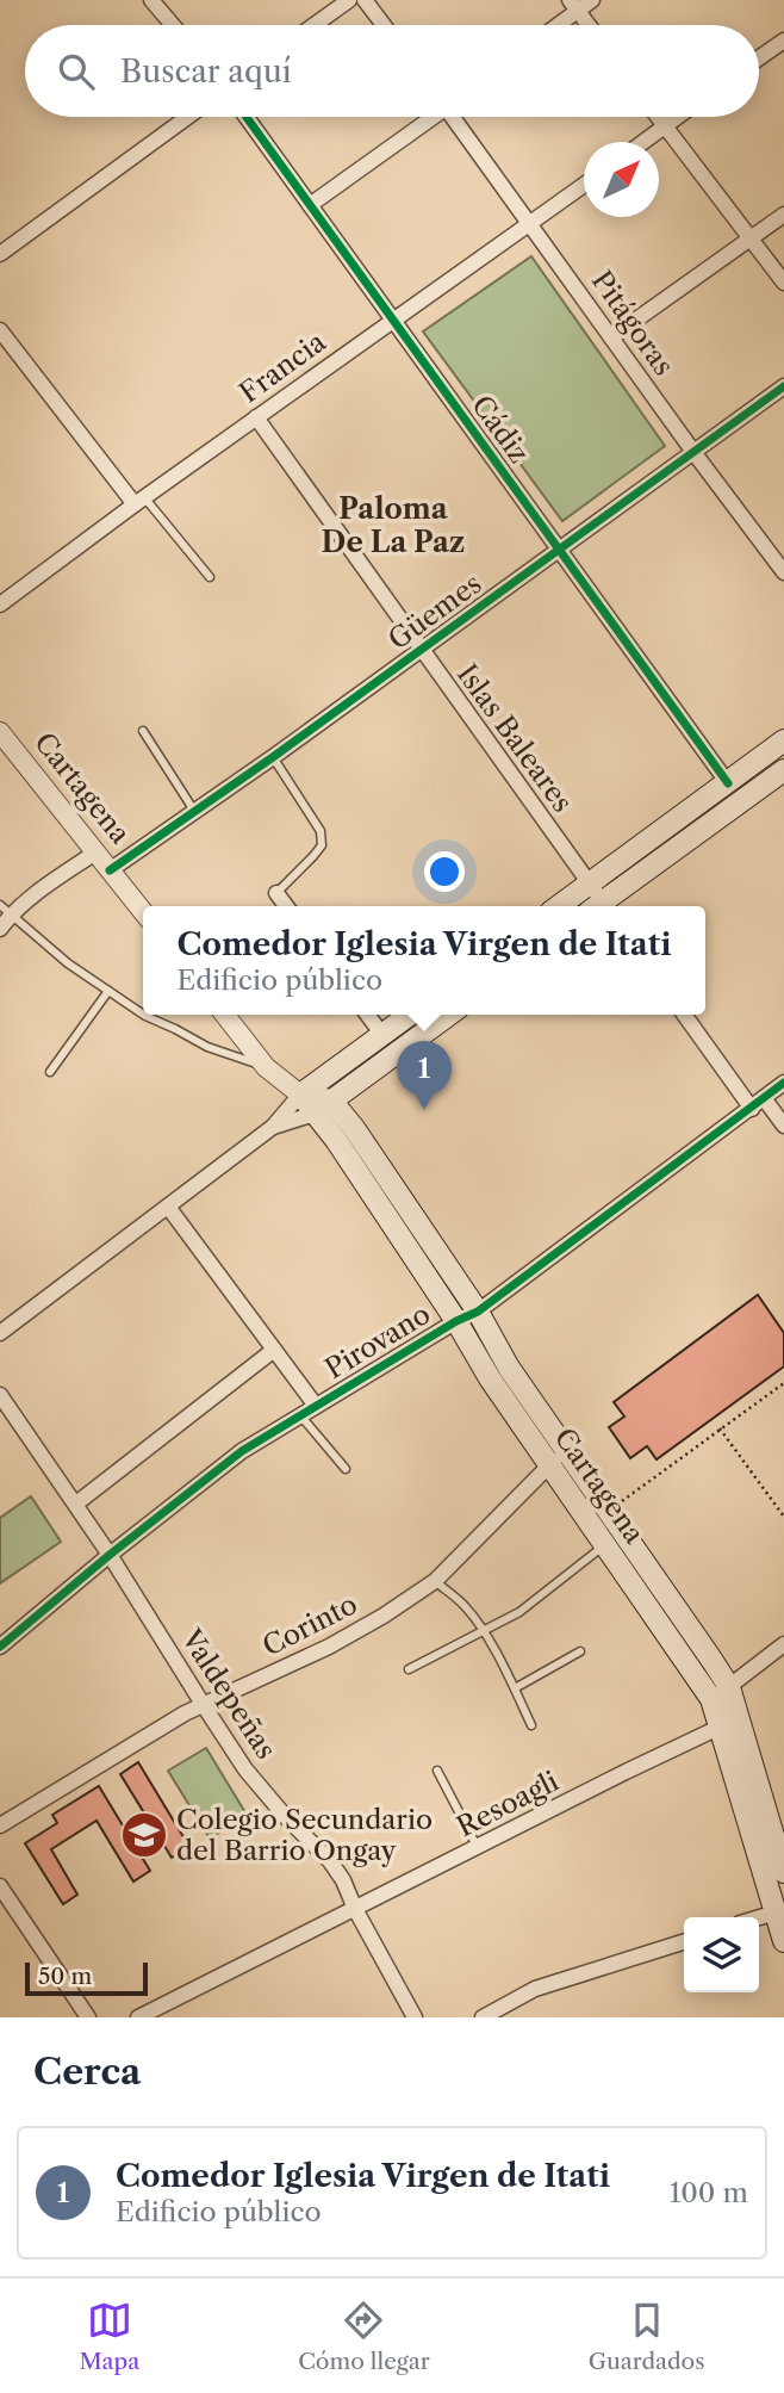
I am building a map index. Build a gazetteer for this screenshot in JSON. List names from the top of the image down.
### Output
{
  "streets": {
    "main road": ["Cartagena"],
    "street": [
      "Pitágoras",
      "Francia",
      "Cádiz",
      "Güemes",
      "Islas Baleares",
      "Pirovano",
      "Corinto",
      "Valdepeñas",
      "Resoagli"
    ]
  },
  "crossings": [
    ["Pitágoras", "Francia"],
    ["Pitágoras", "Güemes"],
    ["Francia", "Cádiz"],
    ["Francia", "Islas Baleares"],
    ["Cádiz", "Güemes"],
    ["Güemes", "Islas Baleares"],
    ["Güemes", "Cartagena"],
    ["Cartagena", "Pirovano"],
    ["Cartagena", "Corinto"],
    ["Cartagena", "Resoagli"],
    ["Pirovano", "Valdepeñas"],
    ["Corinto", "Valdepeñas"],
    ["Valdepeñas", "Resoagli"]
  ],
  "districts": ["Paloma De La Paz"],
  "places": {
    "school or university": ["Colegio Secundario del Barrio Ongay"]
  },
  "scale_bar": "50 m",
  "north": "top right",
  "page": {
    "search": "Buscar aquí",
    "popup": ["Comedor Iglesia Virgen de Itati", "Edificio público"],
    "pins": "1",
    "scale": "50 m",
    "heading": "Cerca",
    "list": [
      {
        "mark": "1",
        "name": "Comedor Iglesia Virgen de Itati",
        "note": "Edificio público",
        "value": "100 m"
      }
    ],
    "nav": ["Mapa", "Cómo llegar", "Guardados"]
  }
}
